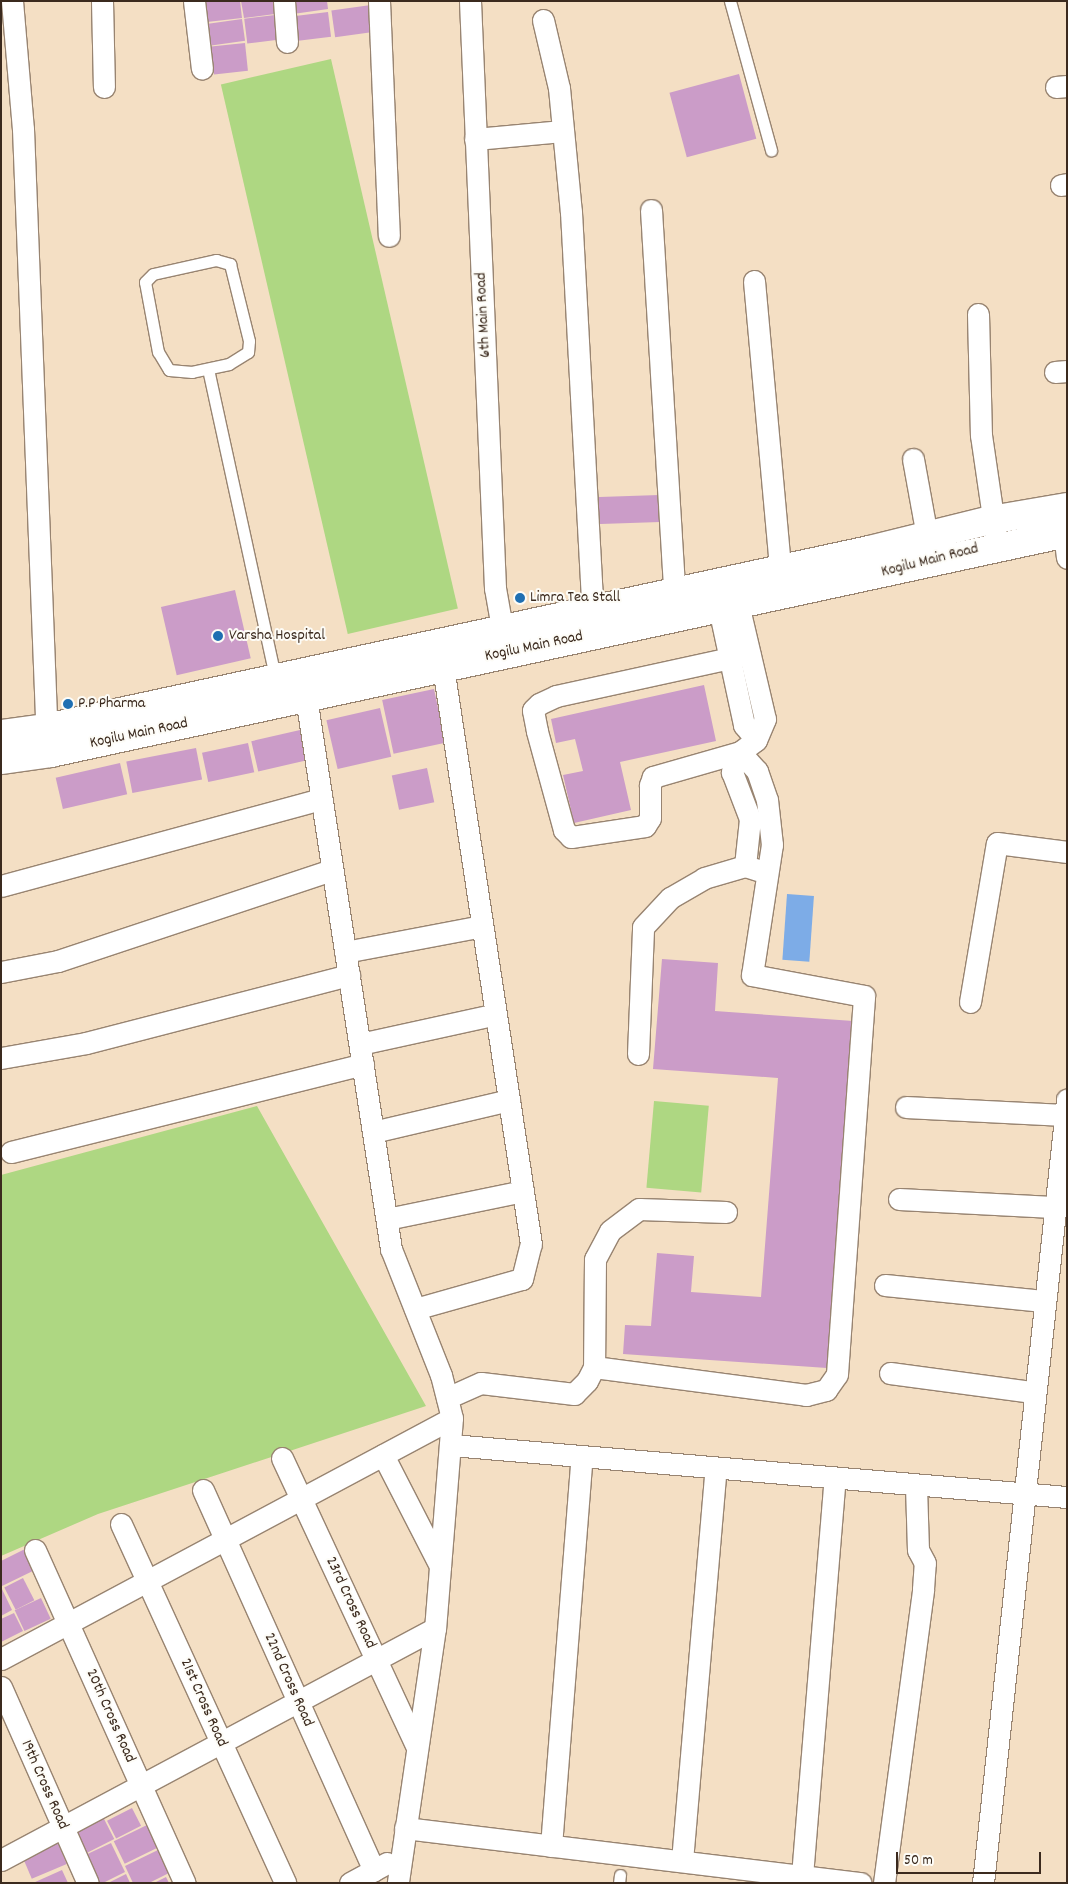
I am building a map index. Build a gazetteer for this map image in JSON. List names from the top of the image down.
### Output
{
  "streets": {
    "main road": ["Kogilu Main Road"],
    "street": [
      "6th Main Road",
      "23rd Cross Road",
      "22nd Cross Road",
      "21st Cross Road",
      "20th Cross Road",
      "19th Cross Road"
    ]
  },
  "crossings": [
    ["6th Main Road", "Kogilu Main Road"]
  ],
  "places": ["Limra Tea Stall", "Varsha Hospital", "P.P Pharma"],
  "scale_bar": "50 m"
}
